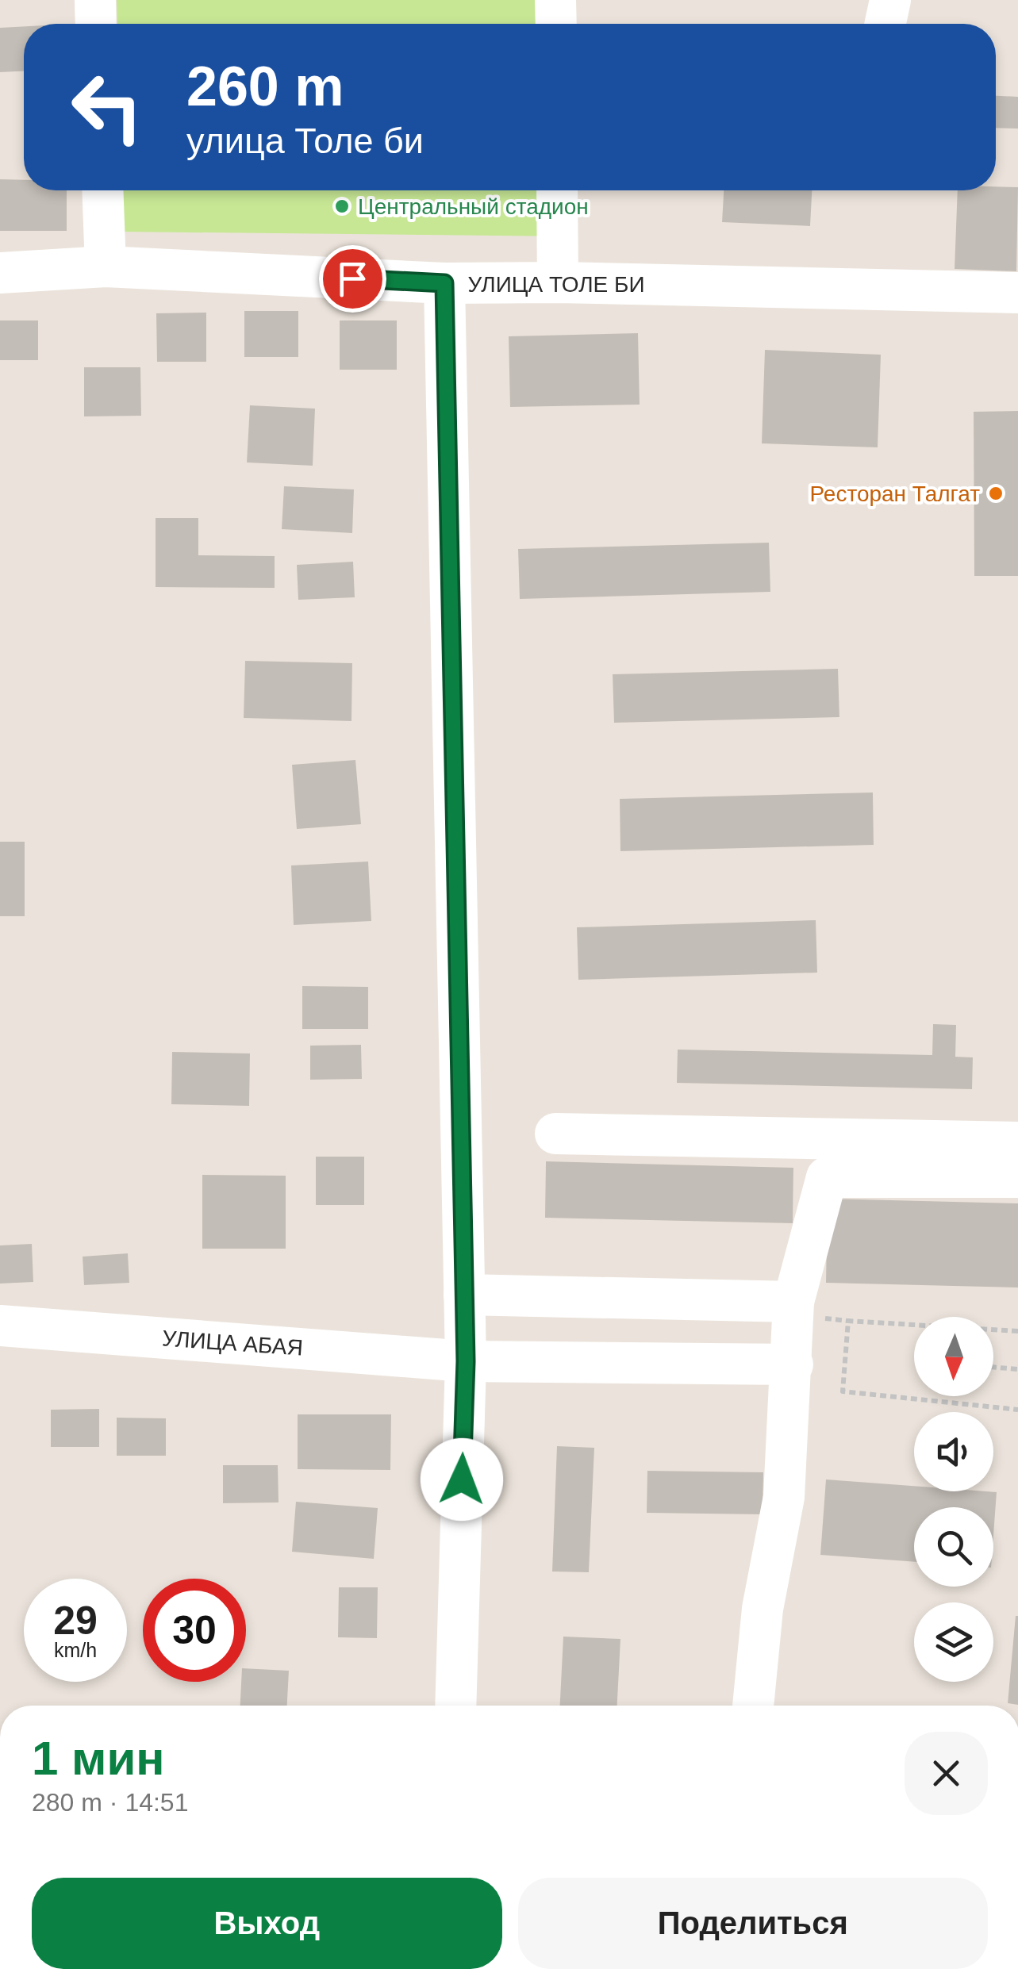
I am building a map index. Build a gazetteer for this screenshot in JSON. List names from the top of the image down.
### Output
{
  "streets": {
    "street": ["УЛИЦА ТОЛЕ БИ", "УЛИЦА АБАЯ"]
  },
  "places": ["Центральный стадион", "Ресторан Талгат"],
  "north": "bottom",
  "page": {
    "turn": ["260 m", "улица Толе би"],
    "speed": "29 km/h",
    "limit": "30",
    "heading": ["1 мин", "280 m · 14:51"],
    "buttons": ["Выход", "Поделиться"]
  }
}
